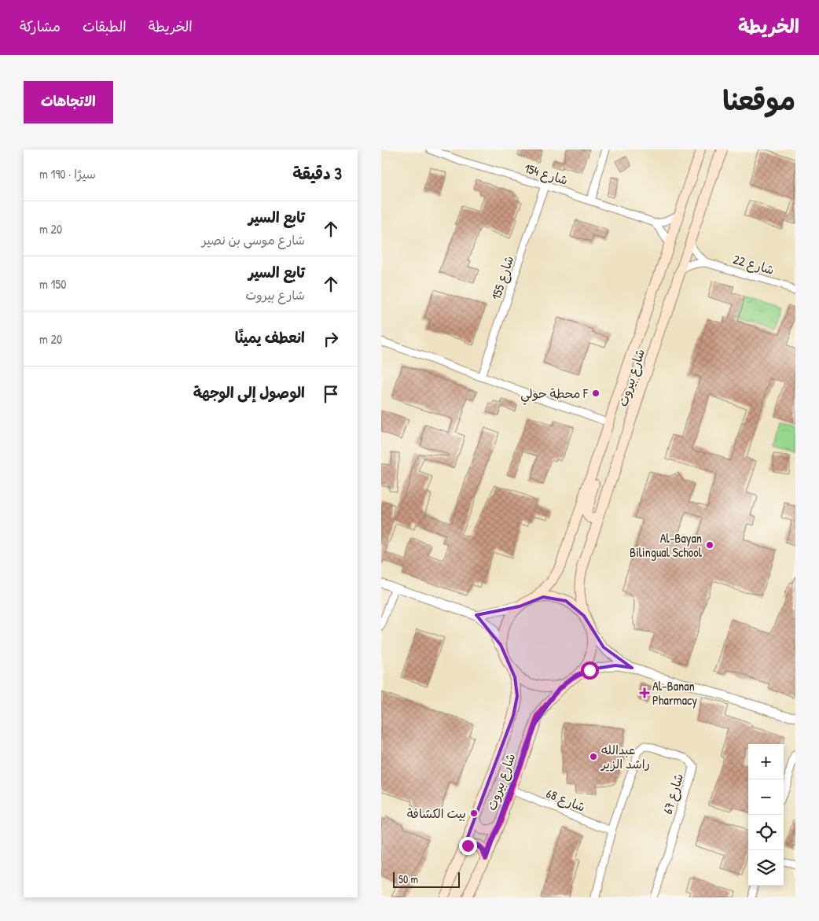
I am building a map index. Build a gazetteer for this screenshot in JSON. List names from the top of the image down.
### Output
{
  "streets": {
    "main road": ["شارع بيروت"],
    "street": [
      "شارع 154",
      "شارع 22",
      "شارع 155",
      "شارع 67",
      "شارع 68"
    ]
  },
  "crossings": [
    ["شارع 154", "شارع 155"],
    ["شارع 22", "شارع بيروت"],
    ["شارع بيروت", "شارع 68"],
    ["شارع 67", "شارع 68"]
  ],
  "places": {
    "other": [
      "محطة حولي F",
      "Al-Bayan Bilingual School",
      "عبدالله راشد الزير",
      "بيت الكشافة"
    ],
    "health": ["Al-Banan Pharmacy"]
  },
  "scale_bar": "50 m",
  "page": {
    "header": "الخريطة",
    "nav": ["الخريطة", "الطبقات", "مشاركة"],
    "title": "موقعنا",
    "buttons": "الاتجاهات",
    "heading": ["3 دقيقة", "سيرًا · 190 m"],
    "list": [
      ["تابع السير", "شارع موسى بن نصير", "20 m"],
      ["تابع السير", "شارع بيروت", "150 m"],
      ["انعطف يمينًا", "20 m"],
      "الوصول إلى الوجهة"
    ],
    "map_buttons": ["+", "−"],
    "scale": "50 m"
  }
}
